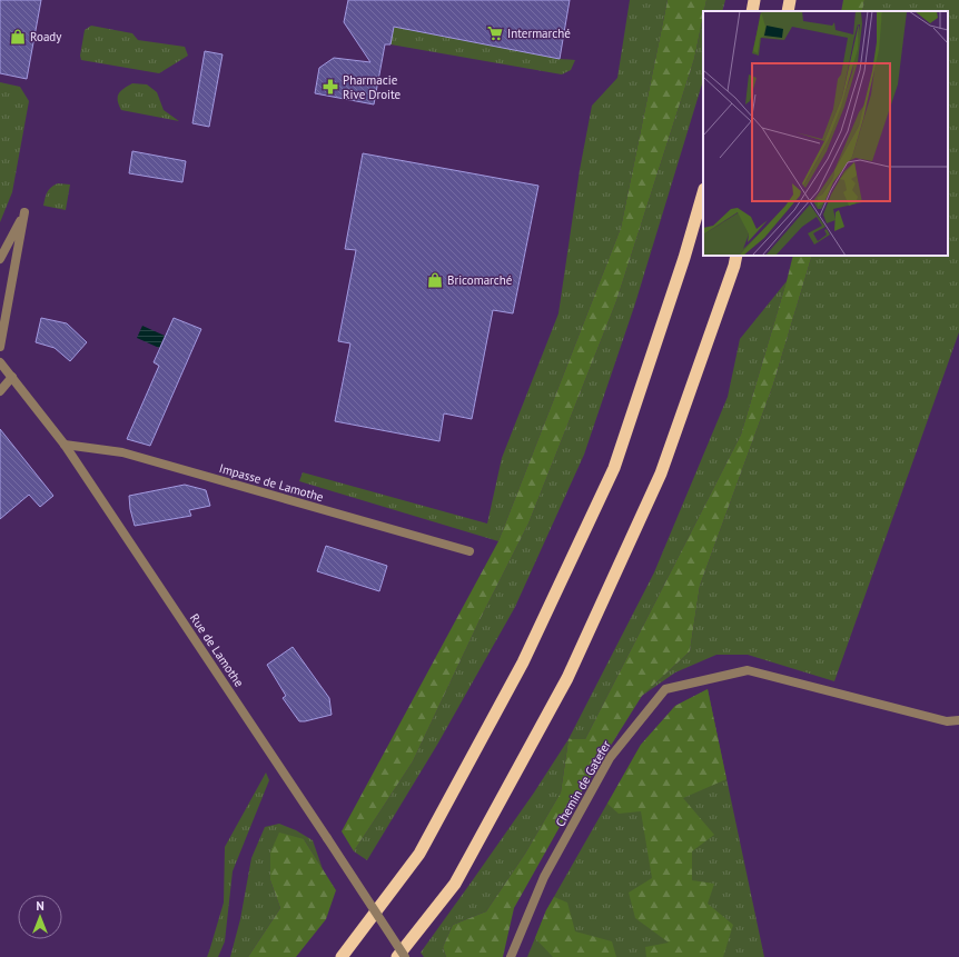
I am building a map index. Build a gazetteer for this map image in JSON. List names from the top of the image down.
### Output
{
  "streets": {
    "street": ["Impasse de Lamothe", "Rue de Lamothe", "Chemin de Gatefer"]
  },
  "crossings": [
    ["Impasse de Lamothe", "Rue de Lamothe"]
  ],
  "places": {
    "supermarket": ["Intermarché"],
    "shop": ["Roady", "Bricomarché"],
    "pharmacy": ["Pharmacie Rive Droite"]
  },
  "north": "top"
}
